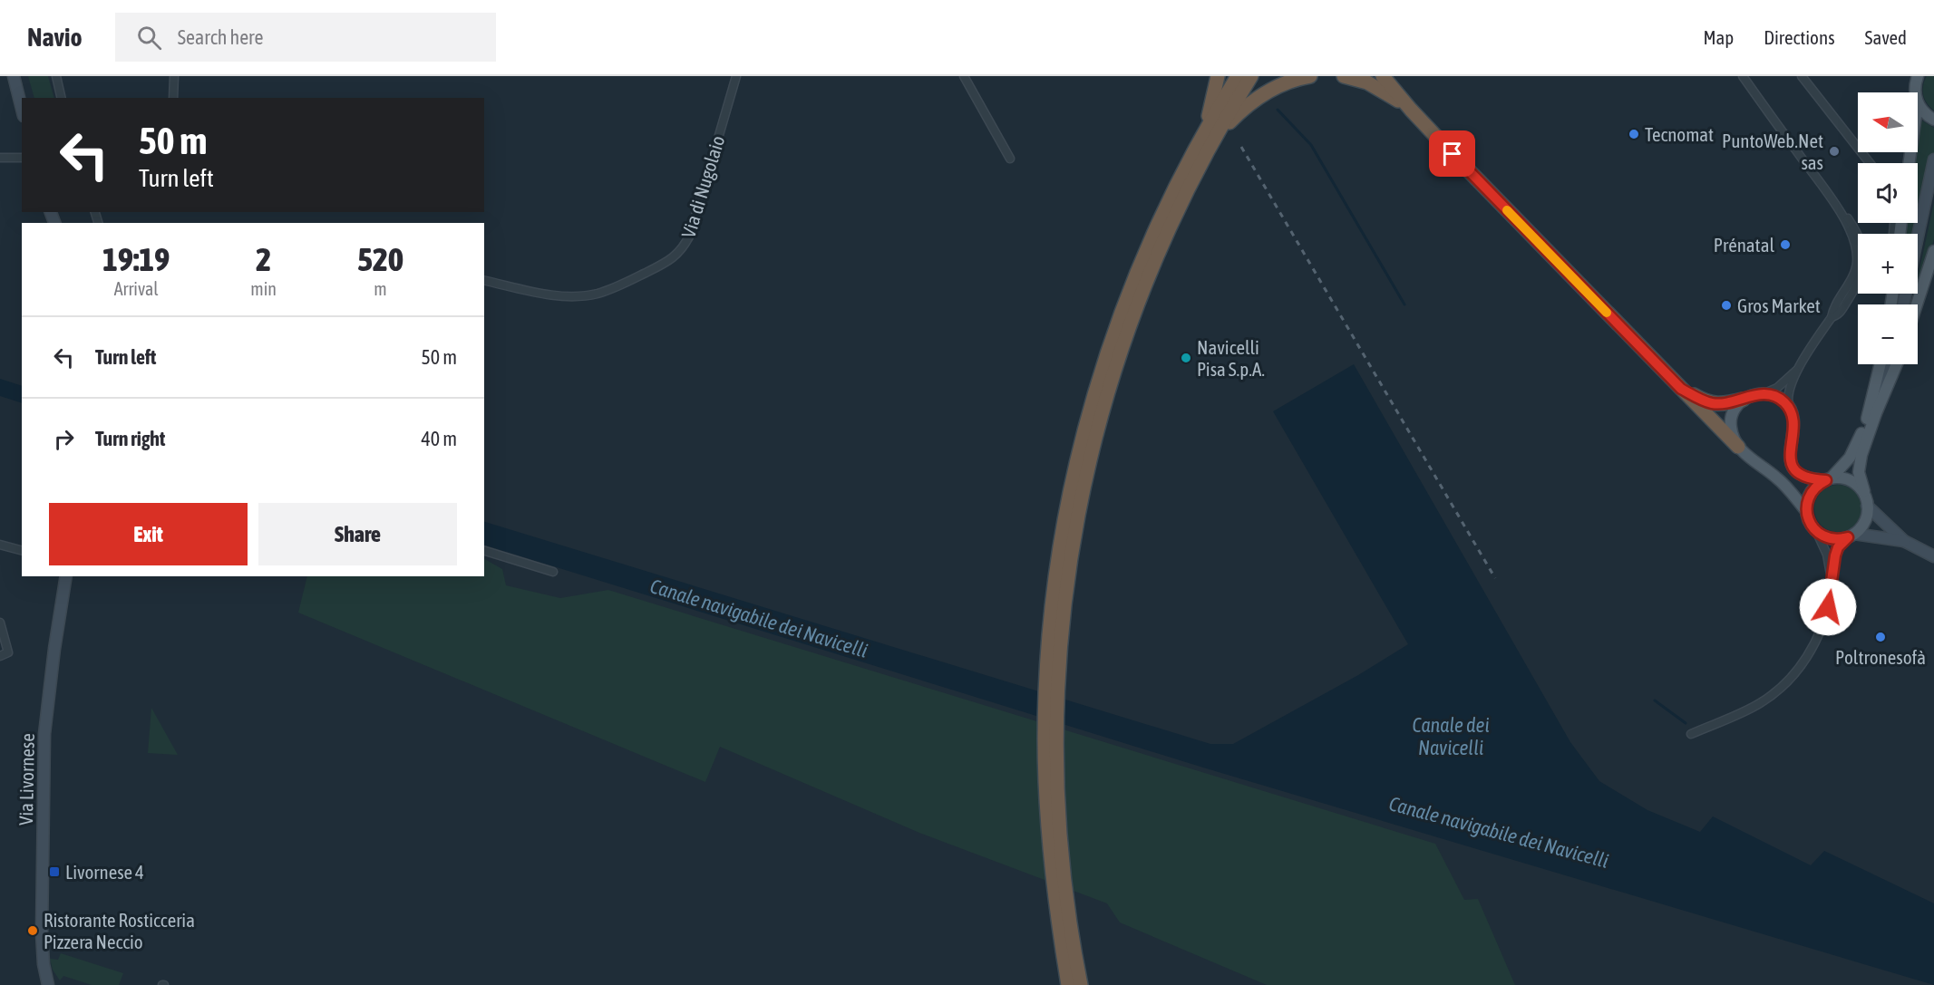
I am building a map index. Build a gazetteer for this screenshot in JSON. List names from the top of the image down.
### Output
{
  "streets": {
    "street": ["Via di Nugolaio", "Via Livornese"]
  },
  "water": ["Canale navigabile dei Navicelli", "Canale dei Navicelli"],
  "places": {
    "other": [
      "Tecnomat",
      "PuntoWeb.Net sas",
      "Prénatal",
      "Gros Market",
      "Navicelli Pisa S.p.A.",
      "Poltronesofà",
      "Ristorante Rosticceria Pizzera Neccio"
    ],
    "transit": ["Livornese 4"]
  },
  "north": "left",
  "page": {
    "header": "Navio",
    "search": "Search here",
    "nav": ["Map", "Directions", "Saved"],
    "map_buttons": ["+", "−"],
    "turn": ["50 m", "Turn left"],
    "eta": [
      "19:19",
      "Arrival",
      "2",
      "min",
      "520",
      "m"
    ],
    "list": [
      {
        "name": "Turn left",
        "value": "50 m"
      },
      {
        "name": "Turn right",
        "value": "40 m"
      }
    ],
    "buttons": ["Exit", "Share"]
  }
}
